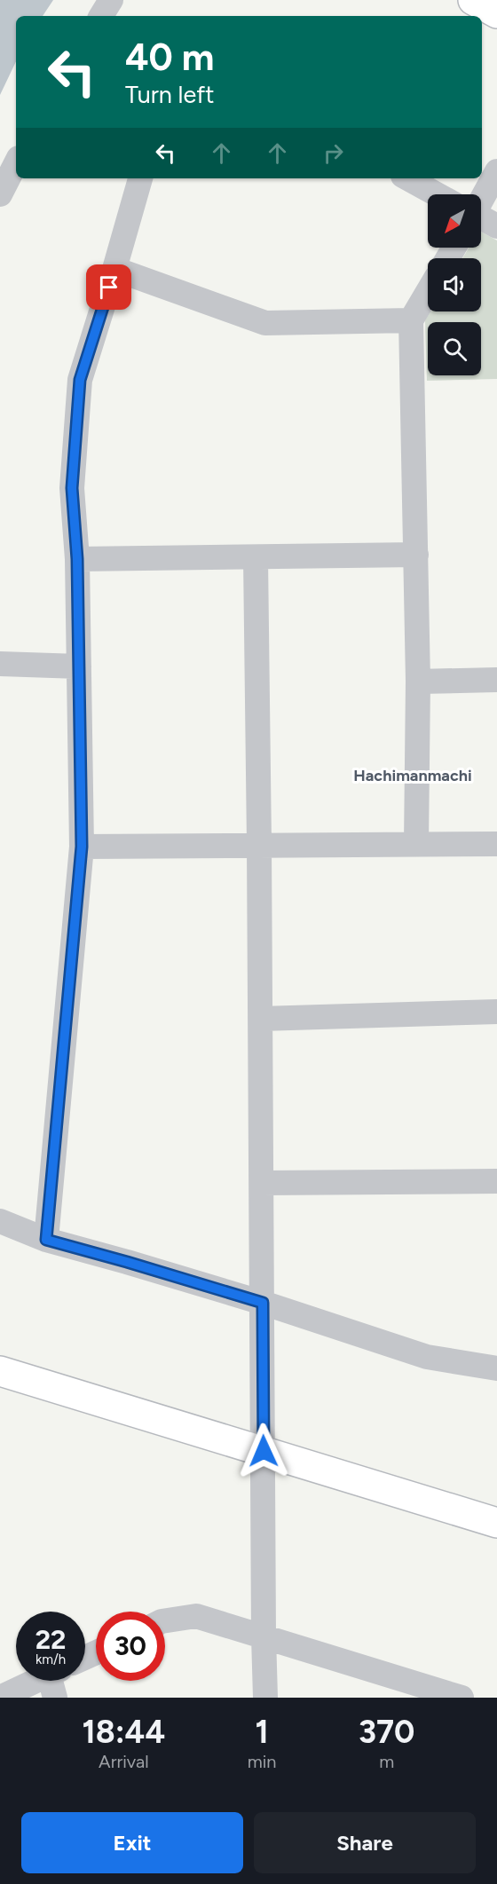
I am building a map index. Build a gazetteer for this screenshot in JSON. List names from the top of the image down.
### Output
{
  "districts": ["Hachimanmachi"],
  "north": "bottom left",
  "page": {
    "turn": ["40 m", "Turn left"],
    "speed": "22 km/h",
    "limit": "30",
    "eta": [
      "18:44",
      "Arrival",
      "1",
      "min",
      "370",
      "m"
    ],
    "buttons": ["Exit", "Share"]
  }
}
